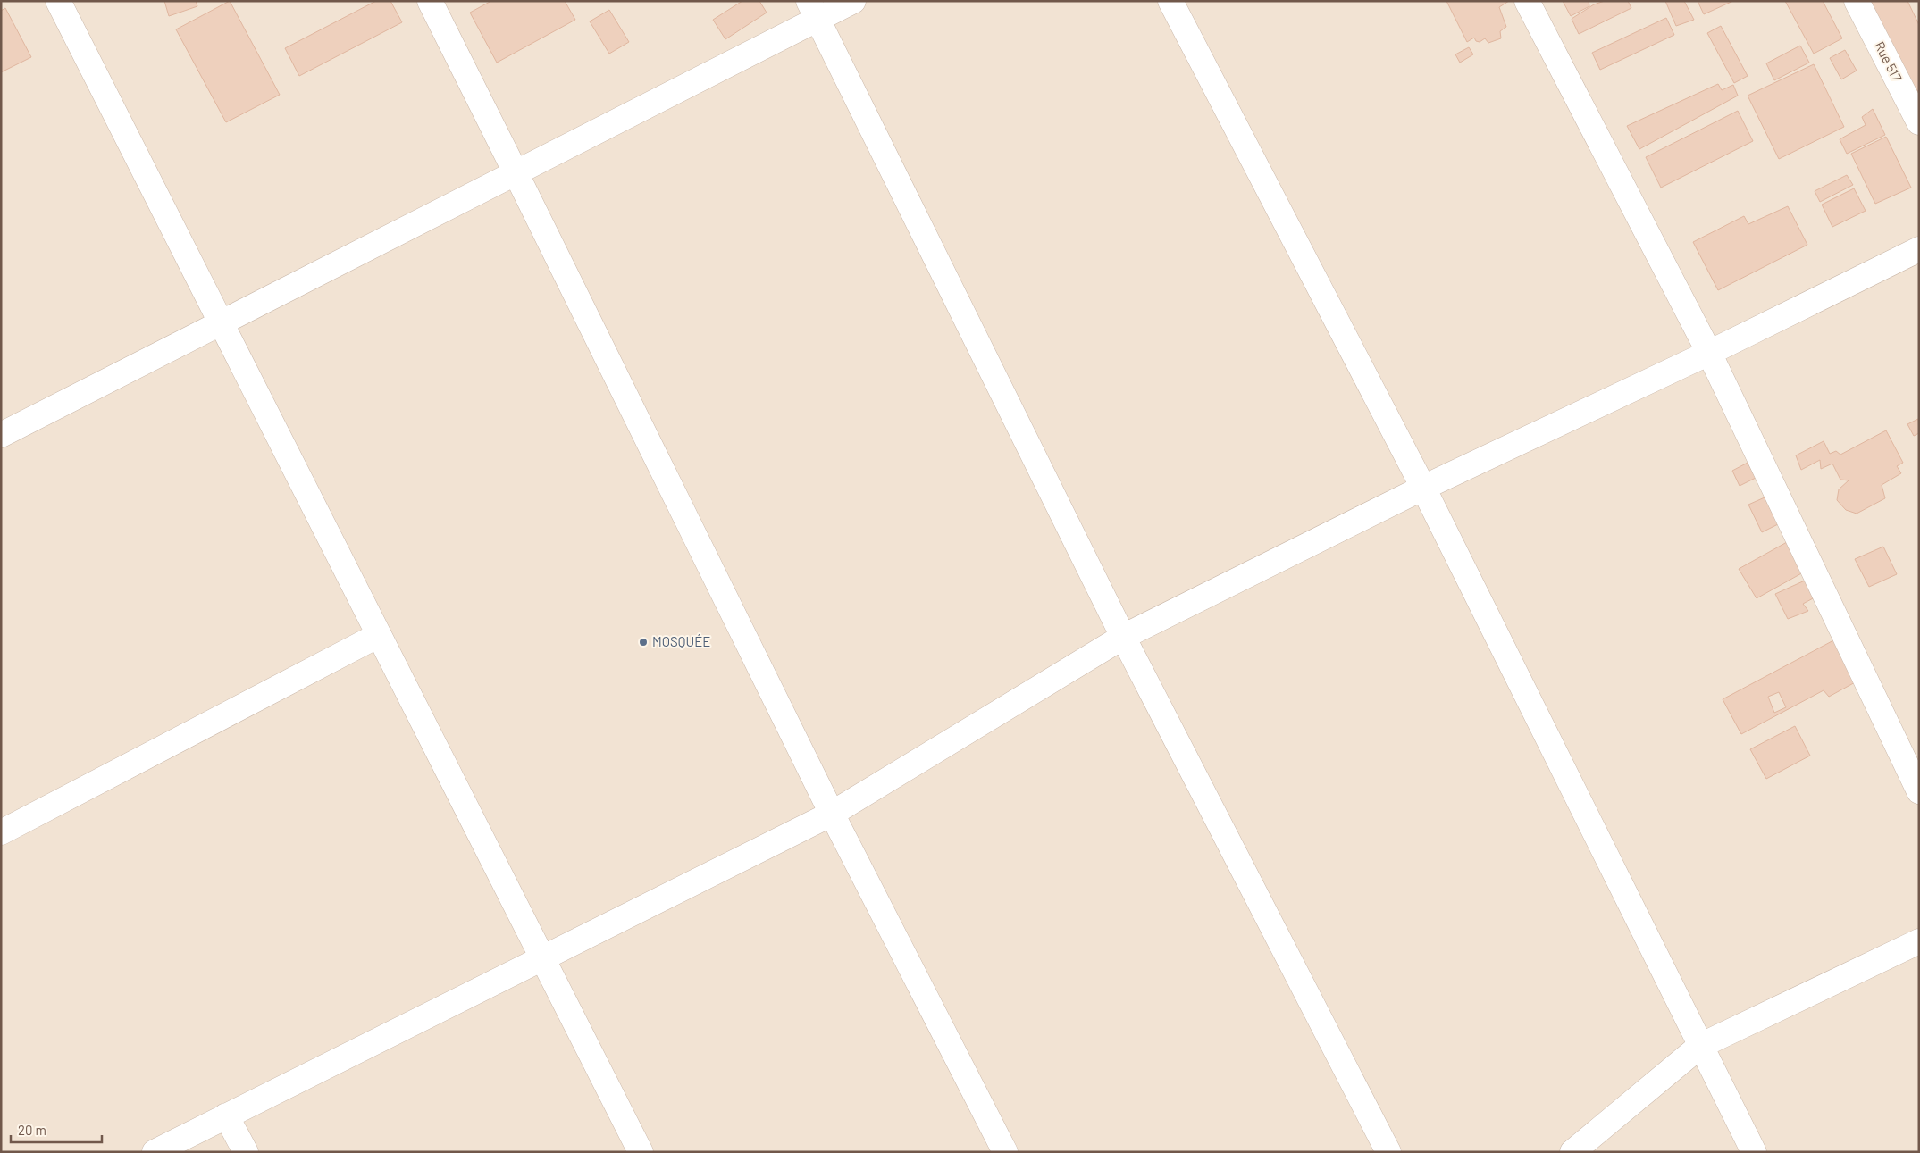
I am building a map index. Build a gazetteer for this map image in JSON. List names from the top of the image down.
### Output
{
  "streets": {
    "street": ["Rue 517"]
  },
  "places": ["MOSQUÉE"],
  "scale_bar": "20 m"
}
